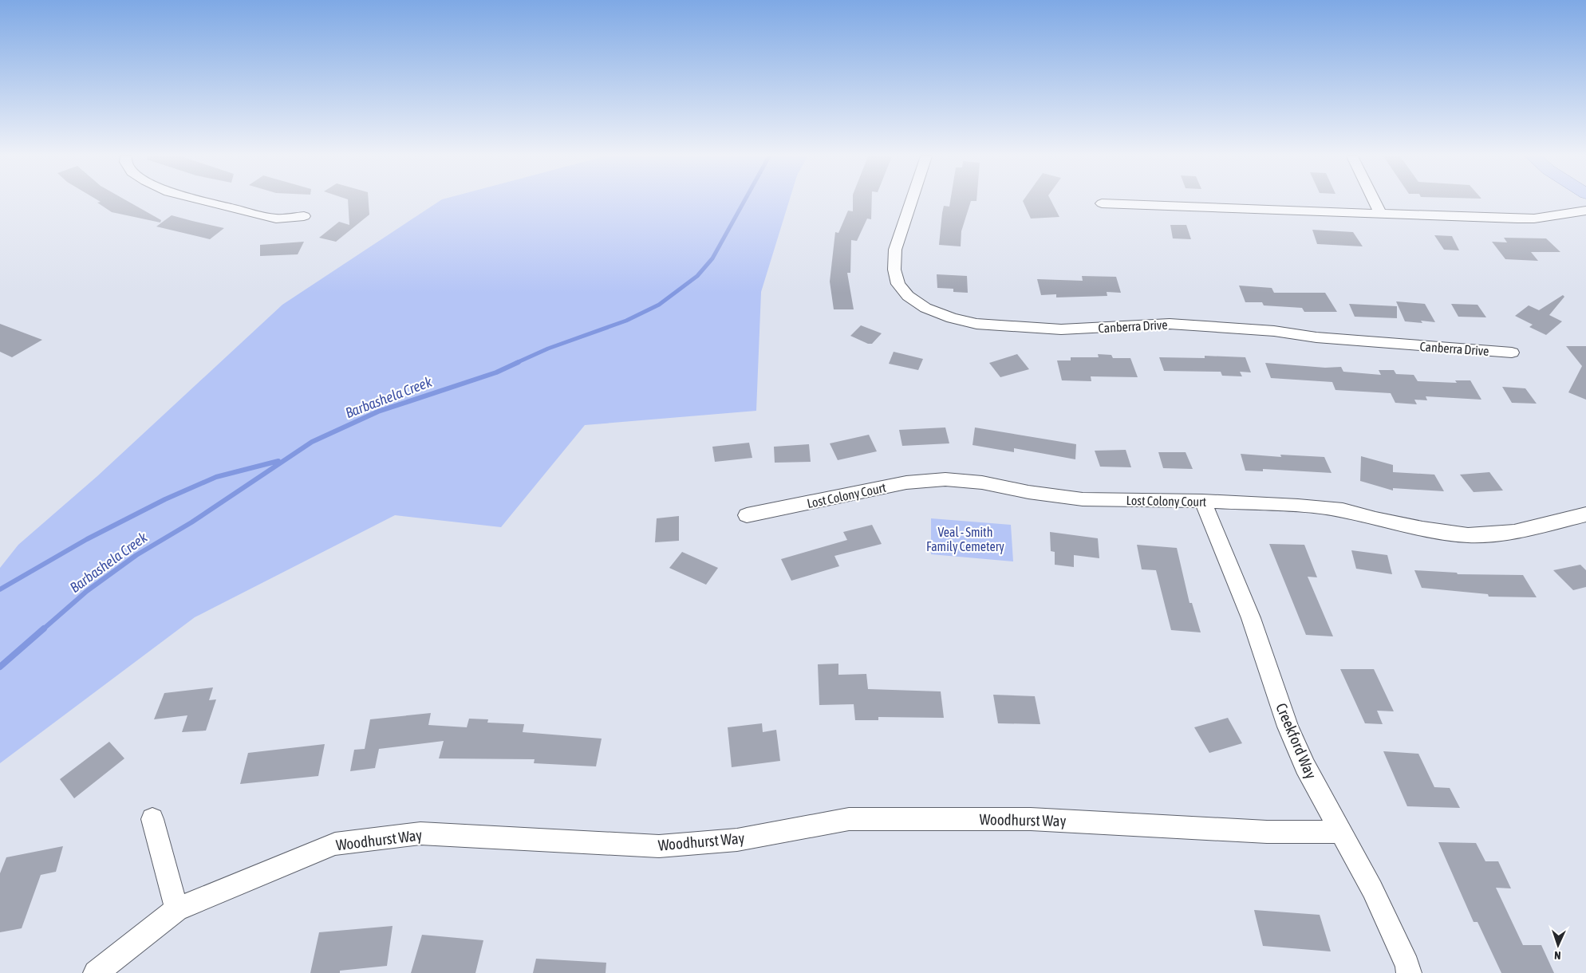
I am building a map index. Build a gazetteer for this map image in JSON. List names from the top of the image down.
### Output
{
  "streets": {
    "street": [
      "Canberra Drive",
      "Lost Colony Court",
      "Creekford Way",
      "Woodhurst Way"
    ]
  },
  "crossings": [
    ["Lost Colony Court", "Creekford Way"],
    ["Creekford Way", "Woodhurst Way"]
  ],
  "water": ["Barbashela Creek"],
  "parks": ["Veal - Smith Family Cemetery"],
  "north": "bottom"
}
